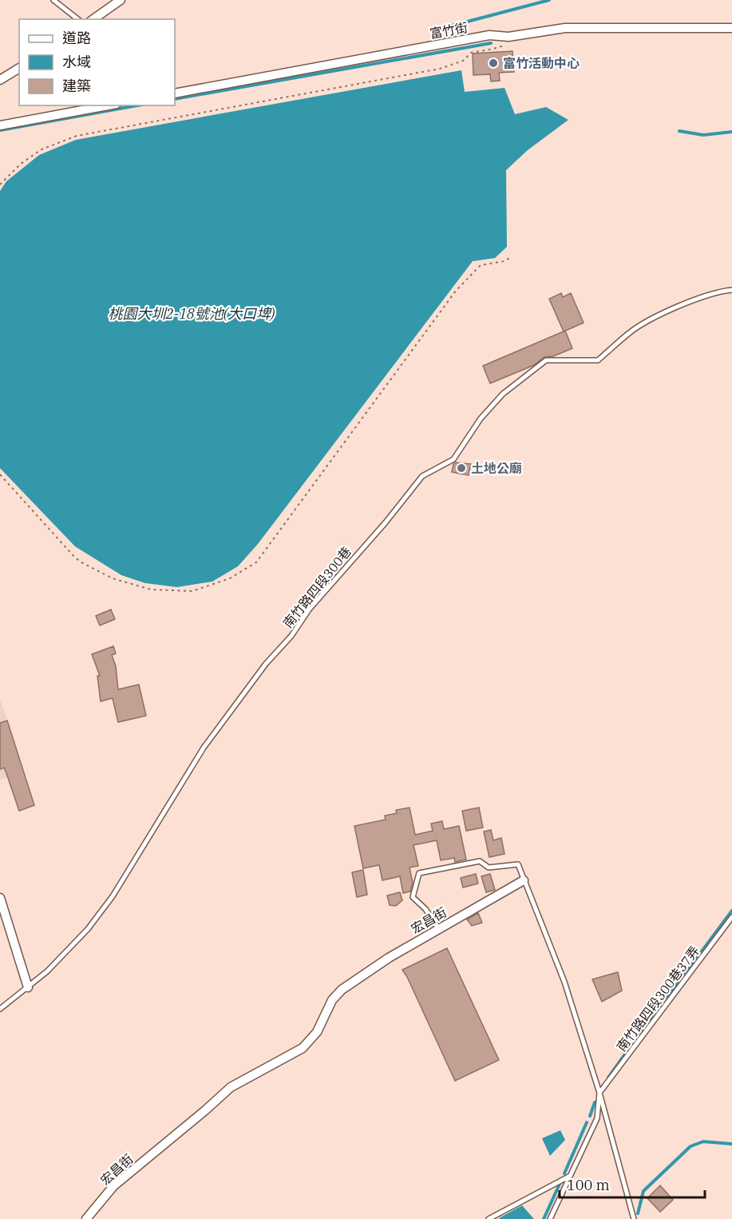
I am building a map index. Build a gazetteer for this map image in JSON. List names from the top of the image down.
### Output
{
  "streets": {
    "street": ["富竹街", "宏昌街"],
    "lane": ["南竹路四段300巷", "南竹路四段300巷37弄"]
  },
  "water": ["桃園大圳2-18號池(大口埤)"],
  "places": ["富竹活動中心", "土地公廟"],
  "legend": ["道路", "水域", "建築"],
  "scale_bar": "100 m"
}
